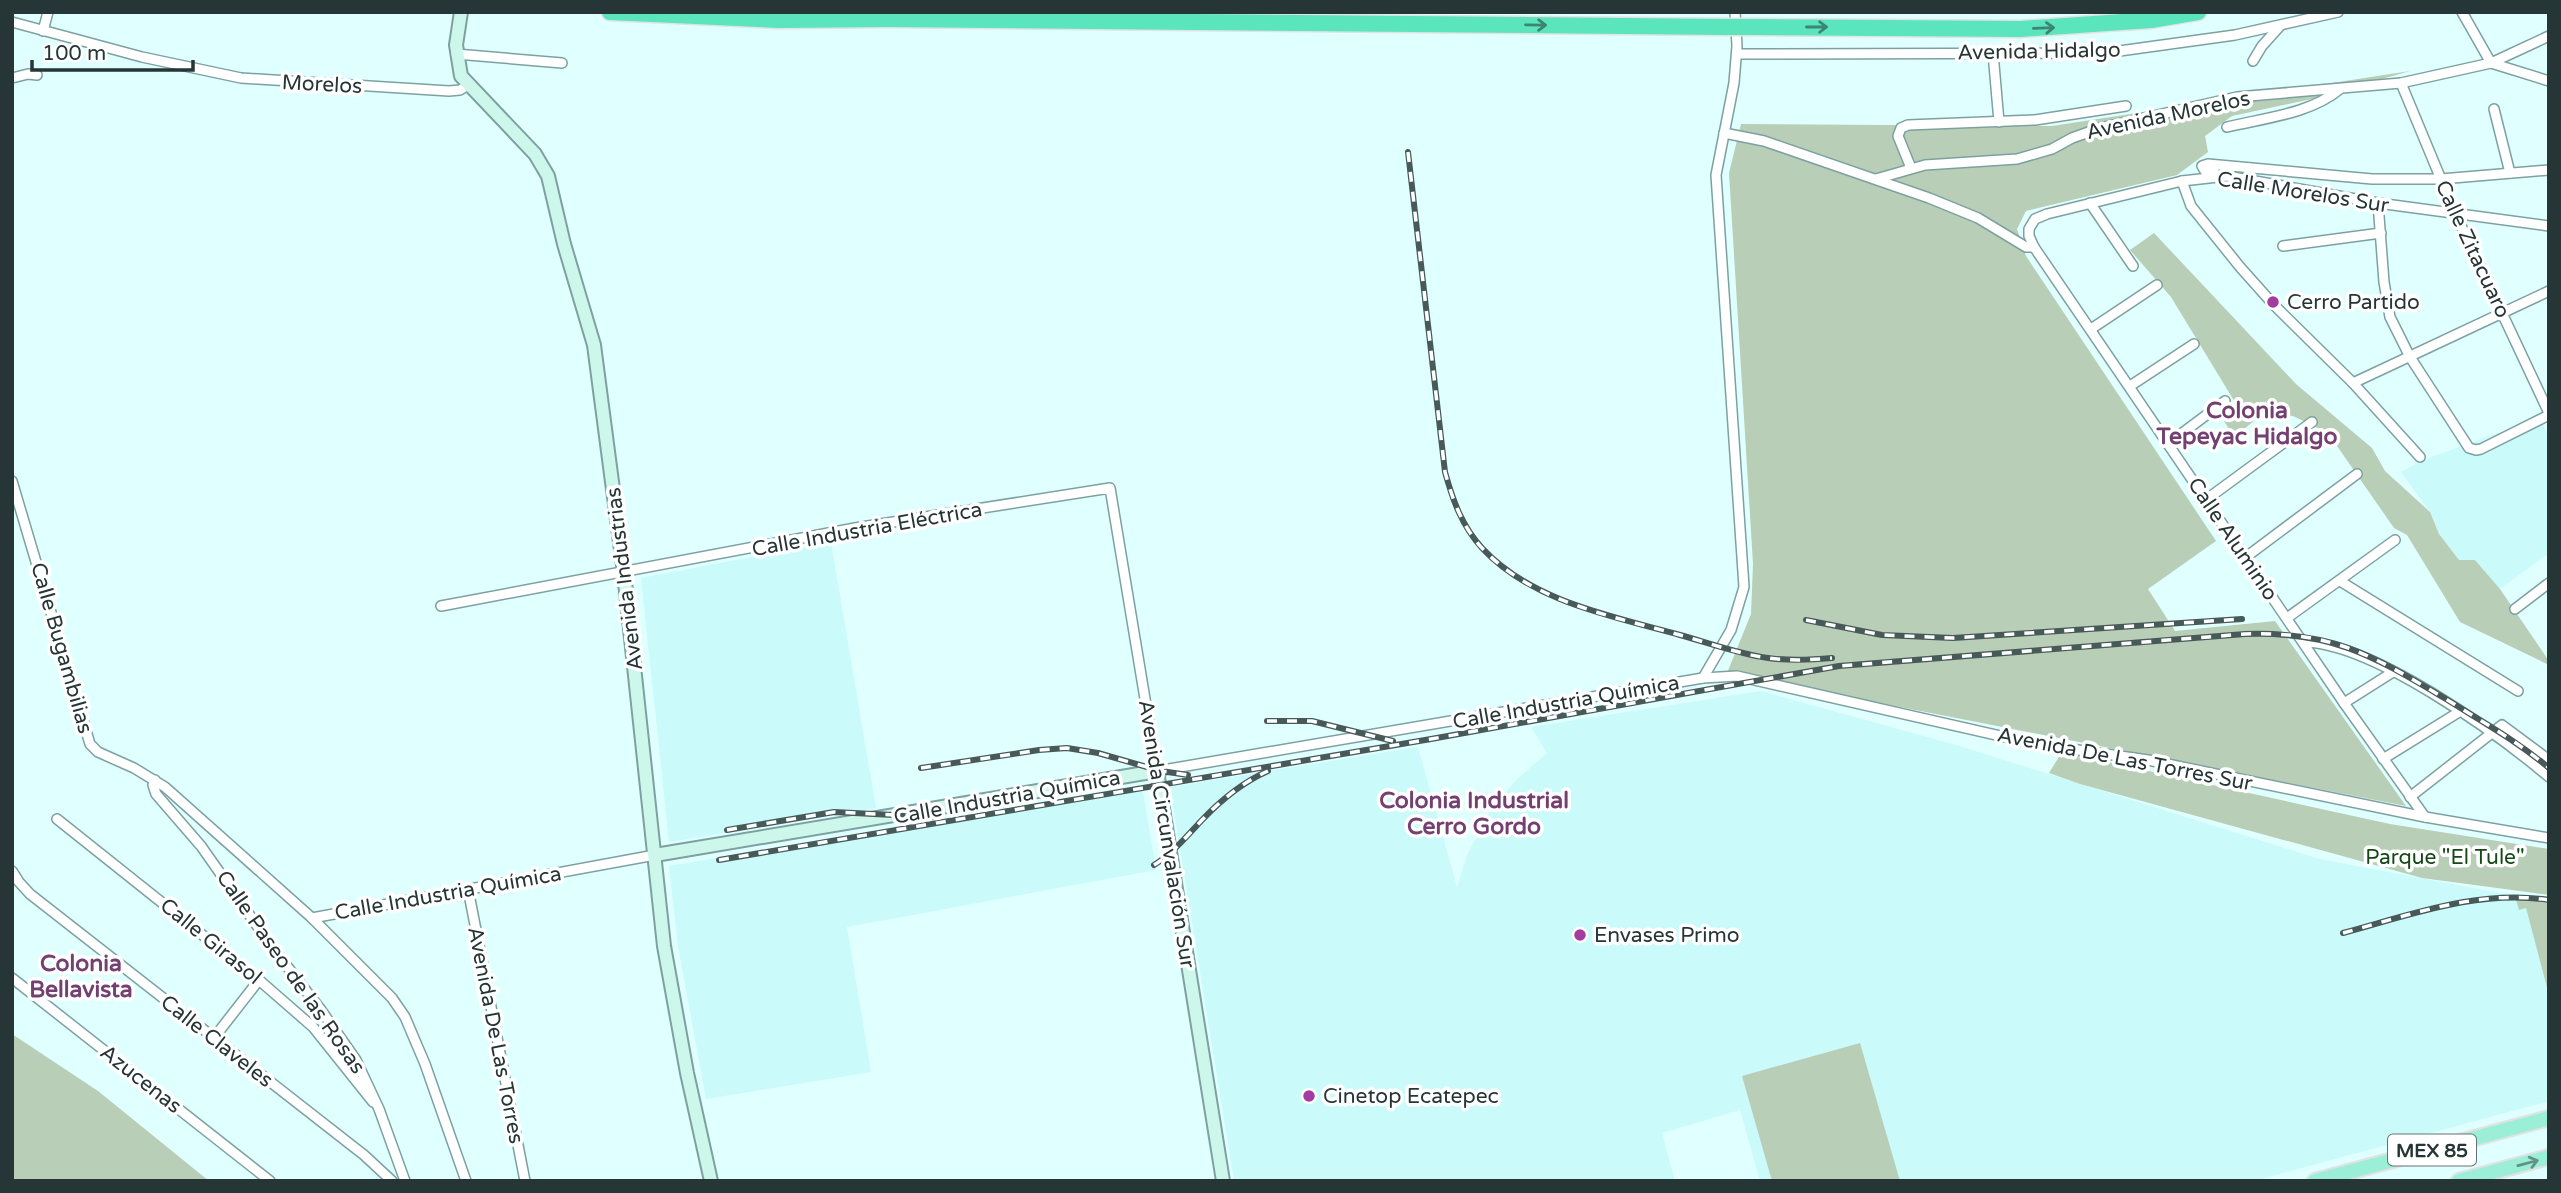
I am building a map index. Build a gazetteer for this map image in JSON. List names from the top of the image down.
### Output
{
  "streets": {
    "main road": [
      "Avenida Industrias",
      "Calle Industria Química",
      "Avenida Circunvalación Sur",
      "MEX 85"
    ],
    "street": [
      "Avenida Hidalgo",
      "Morelos",
      "Avenida Morelos",
      "Calle Morelos Sur",
      "Calle Zitacuaro",
      "Calle Industria Eléctrica",
      "Calle Aluminio",
      "Calle Bugambilias",
      "Avenida De Las Torres Sur",
      "Calle Girasol",
      "Calle Paseo de las Rosas",
      "Avenida De Las Torres",
      "Calle Claveles",
      "Azucenas"
    ]
  },
  "crossings": [
    ["Morelos", "Avenida Industrias"],
    ["Avenida Morelos", "Calle Zitacuaro"],
    ["Calle Morelos Sur", "Calle Zitacuaro"],
    ["Calle Morelos Sur", "Calle Aluminio"],
    ["Calle Industria Eléctrica", "Avenida Industrias"],
    ["Calle Industria Eléctrica", "Avenida Circunvalación Sur"],
    ["Calle Aluminio", "Avenida De Las Torres Sur"],
    ["Avenida Industrias", "Calle Industria Química"],
    ["Calle Bugambilias", "Calle Industria Química"],
    ["Calle Bugambilias", "Calle Paseo de las Rosas"],
    ["Calle Industria Química", "Avenida De Las Torres Sur"],
    ["Calle Industria Química", "Avenida Circunvalación Sur"],
    ["Calle Industria Química", "Avenida De Las Torres"],
    ["Calle Girasol", "Calle Paseo de las Rosas"]
  ],
  "districts": ["Colonia Tepeyac Hidalgo", "Colonia Industrial Cerro Gordo", "Colonia Bellavista"],
  "parks": ["Parque \"El Tule\""],
  "places": ["Cerro Partido", "Envases Primo", "Cinetop Ecatepec"],
  "scale_bar": "100 m"
}
